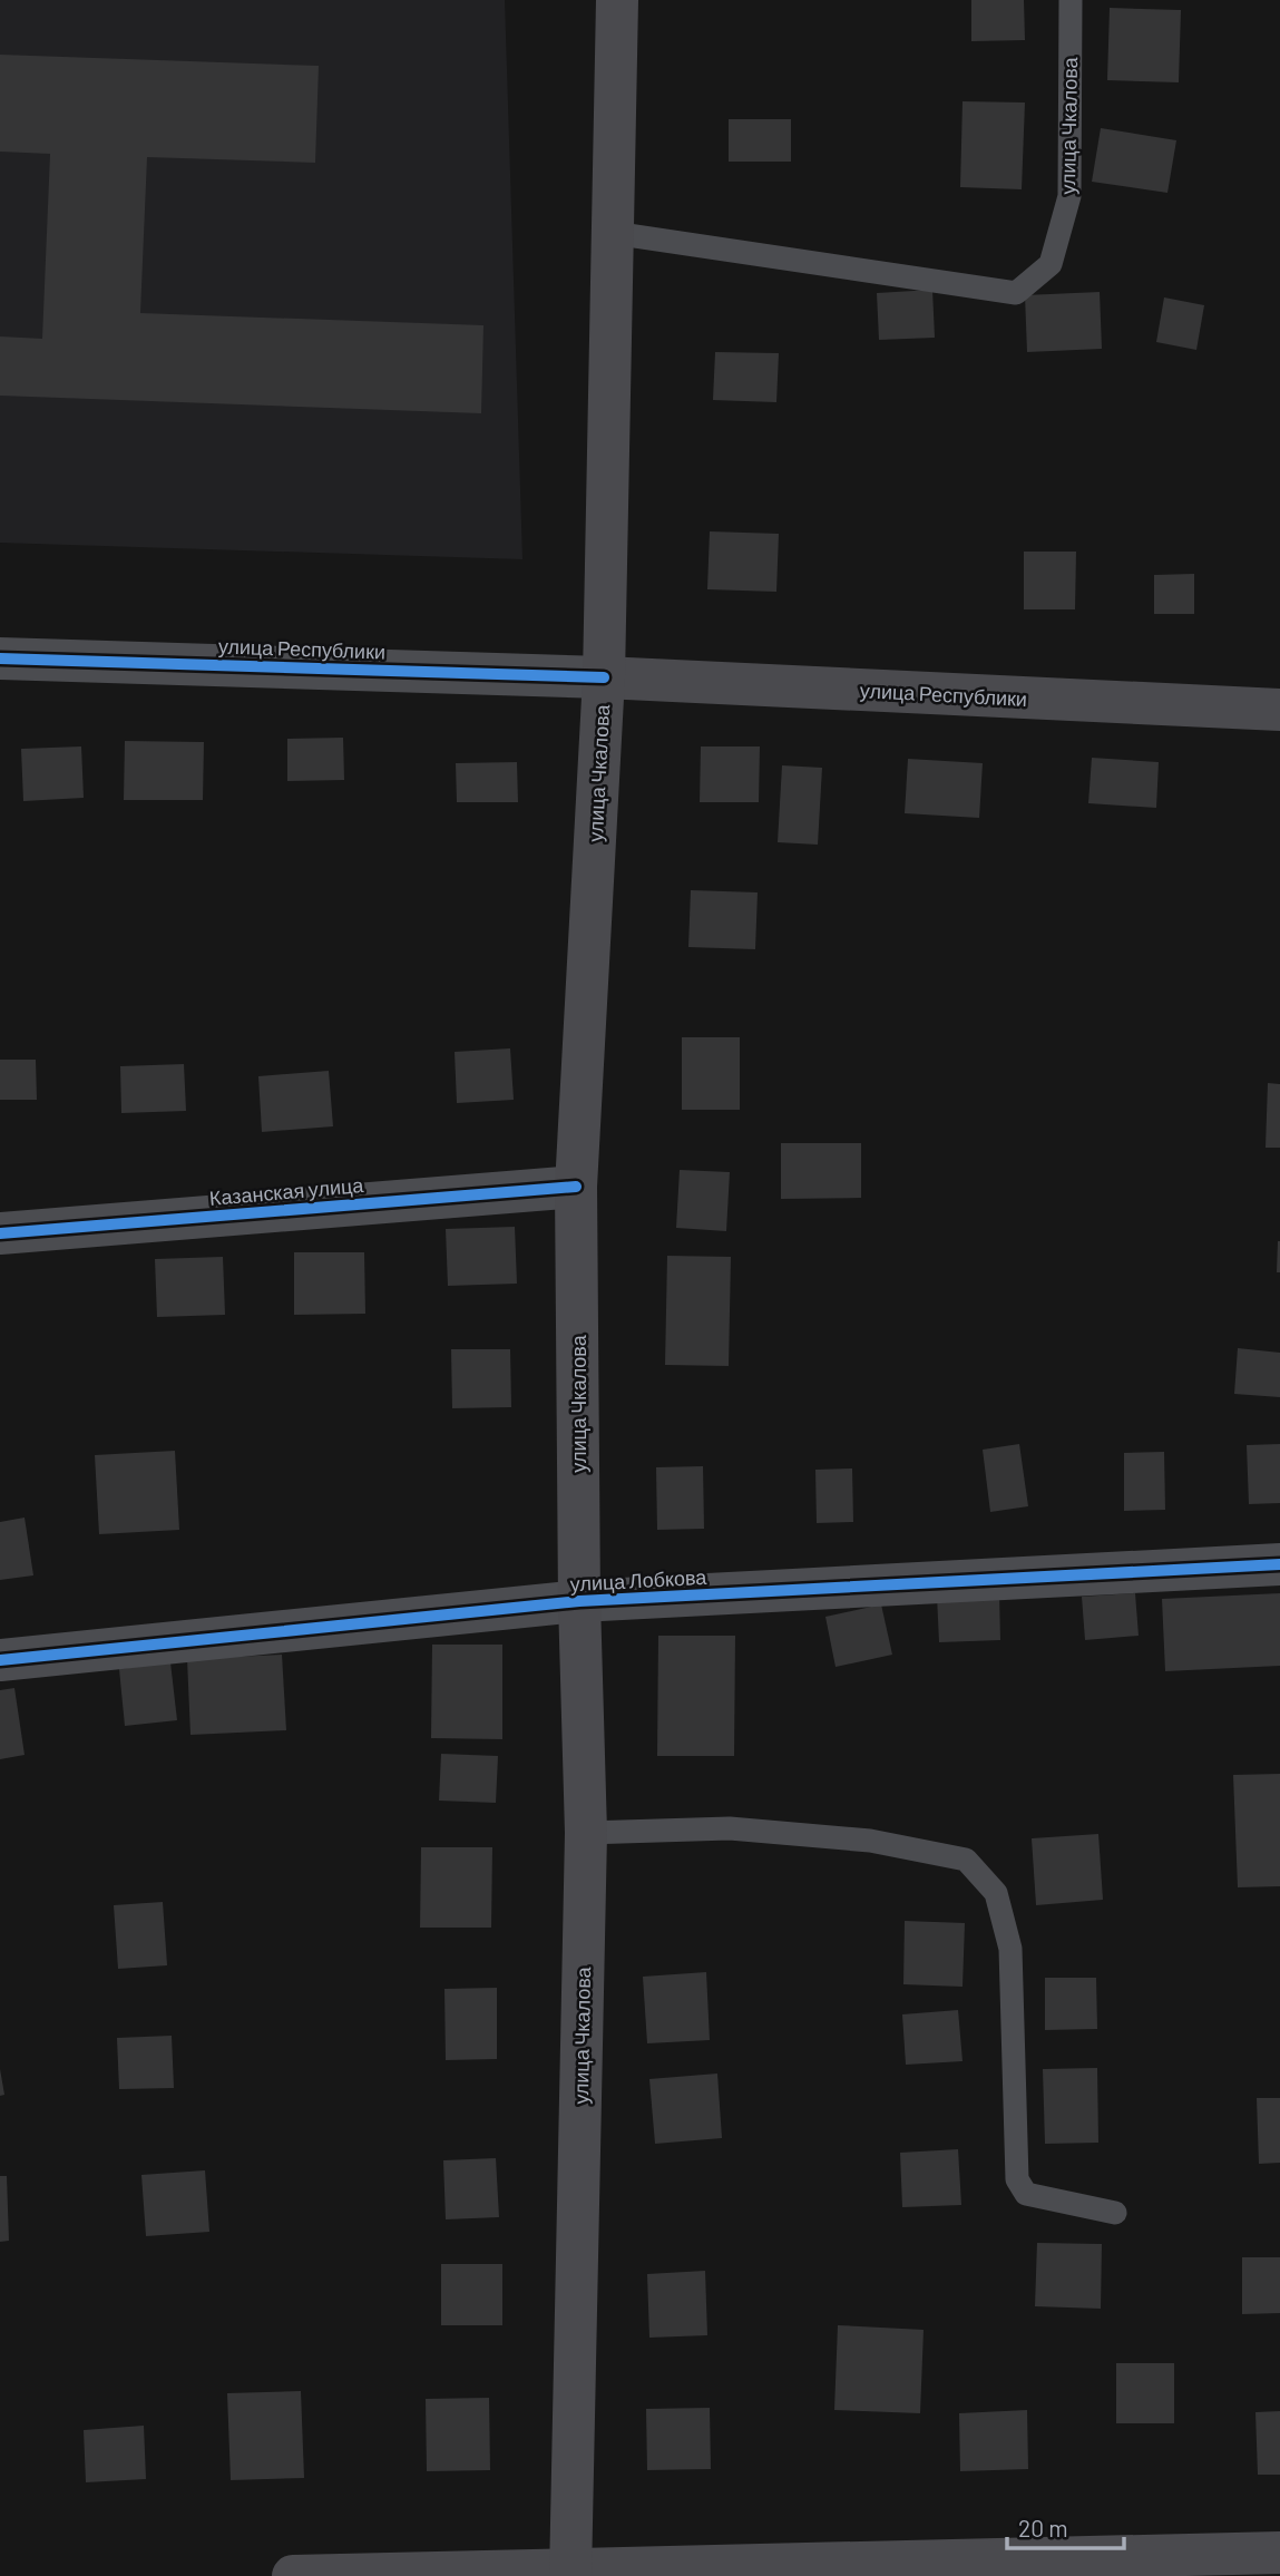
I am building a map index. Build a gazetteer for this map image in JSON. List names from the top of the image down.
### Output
{
  "streets": {
    "main road": ["улица Чкалова", "улица Республики"],
    "street": ["Казанская улица", "улица Лобкова"]
  },
  "crossings": [
    ["улица Чкалова", "улица Республики"],
    ["улица Чкалова", "Казанская улица"],
    ["улица Чкалова", "улица Лобкова"]
  ],
  "scale_bar": "20 m"
}
